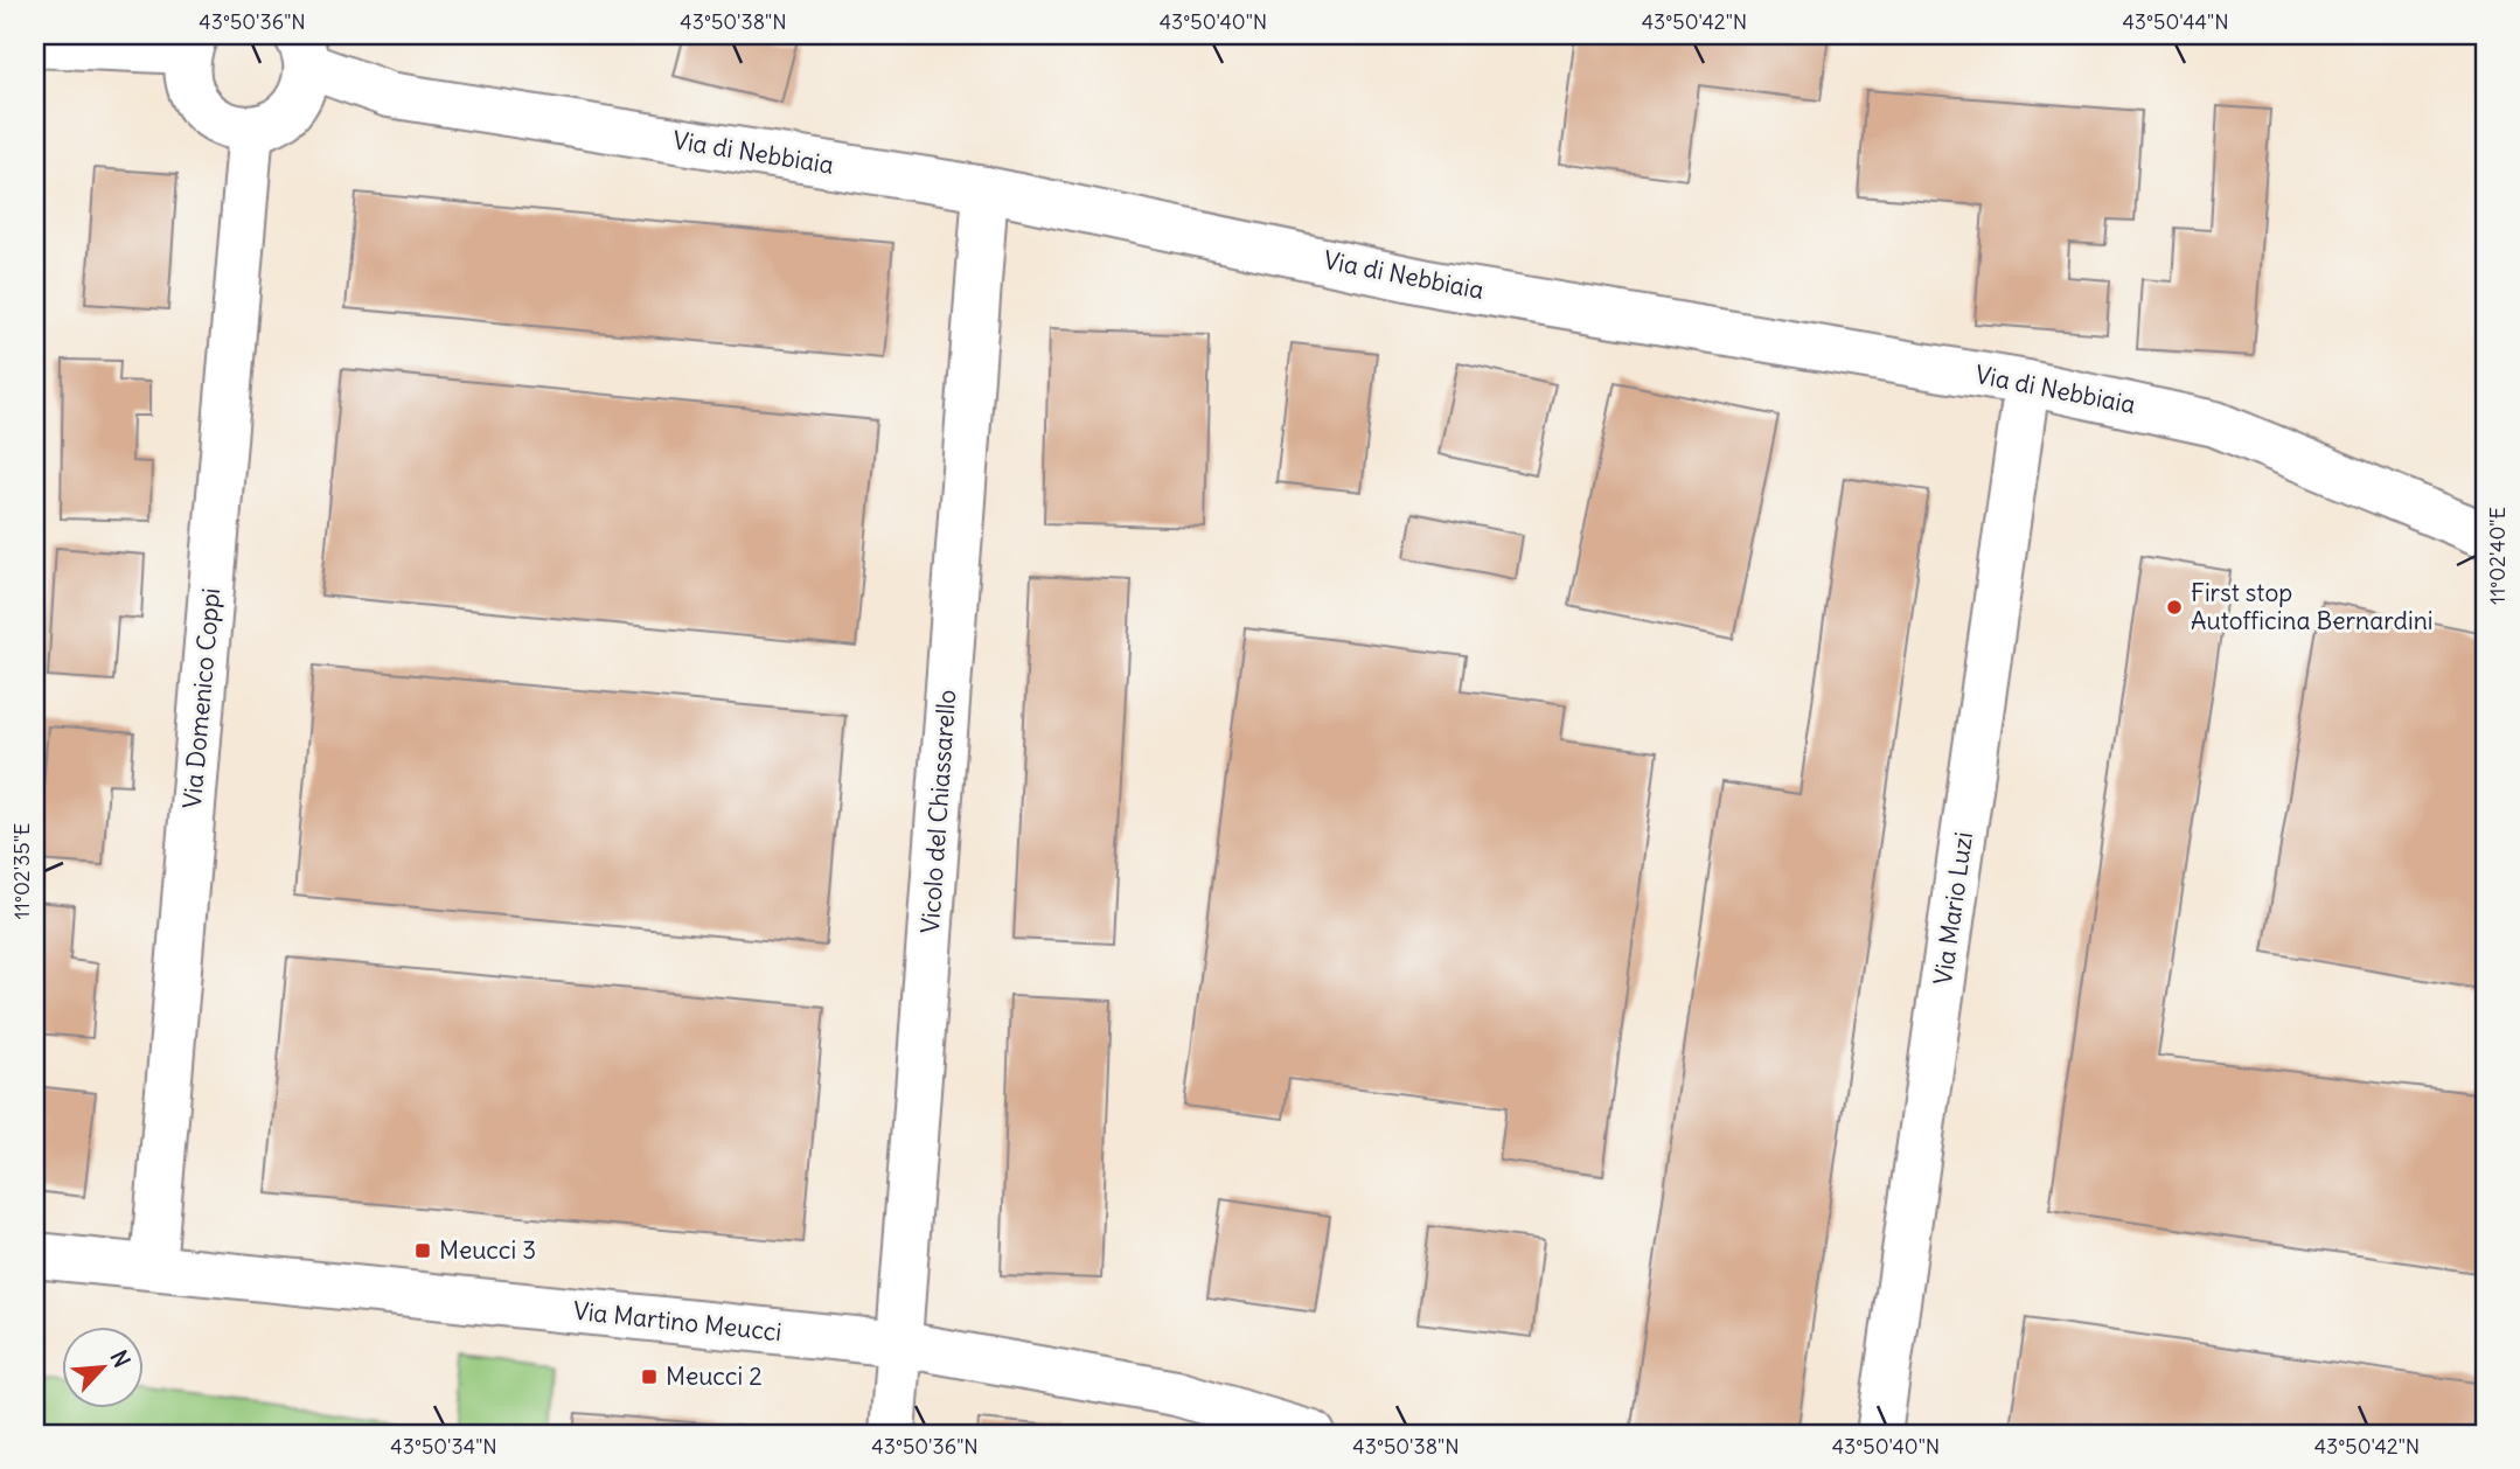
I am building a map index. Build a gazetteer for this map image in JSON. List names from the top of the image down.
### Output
{
  "streets": {
    "street": [
      "Via di Nebbiaia",
      "Via Domenico Coppi",
      "Vicolo del Chiassarello",
      "Via Mario Luzi",
      "Via Martino Meucci"
    ]
  },
  "crossings": [
    ["Via di Nebbiaia", "Via Domenico Coppi"],
    ["Via di Nebbiaia", "Vicolo del Chiassarello"],
    ["Via di Nebbiaia", "Via Mario Luzi"],
    ["Via Domenico Coppi", "Via Martino Meucci"],
    ["Vicolo del Chiassarello", "Via Martino Meucci"]
  ],
  "places": {
    "other": ["First stop Autofficina Bernardini"],
    "transit": ["Meucci 3", "Meucci 2"]
  },
  "north": "top right",
  "coordinates": [
    "43°50'36\"N",
    "43°50'38\"N",
    "43°50'40\"N",
    "43°50'42\"N",
    "43°50'44\"N",
    "11°02'40\"E",
    "11°02'35\"E",
    "43°50'34\"N"
  ]
}
